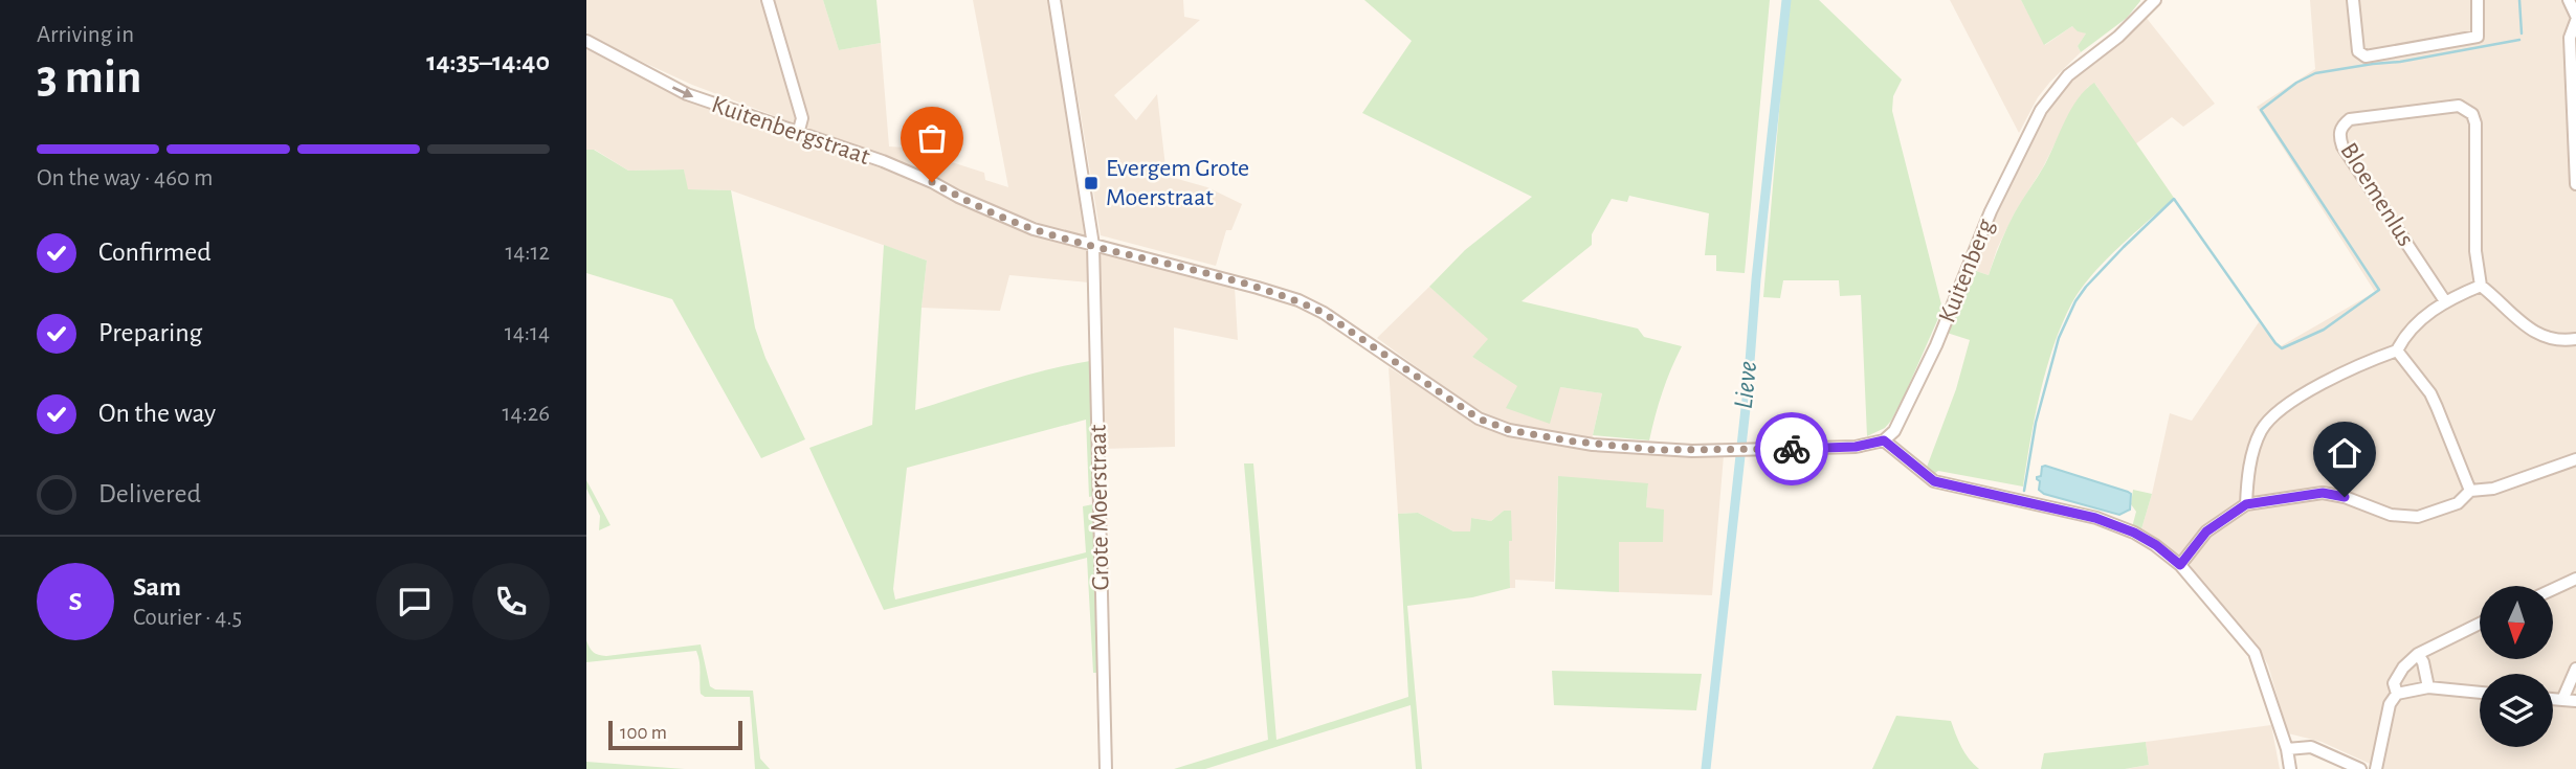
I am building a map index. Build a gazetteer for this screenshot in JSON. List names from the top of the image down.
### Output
{
  "streets": {
    "street": [
      "Kuitenbergstraat",
      "Bloemenlus",
      "Kuitenberg",
      "Grote Moerstraat"
    ]
  },
  "crossings": [
    ["Kuitenbergstraat", "Kuitenberg"],
    ["Kuitenbergstraat", "Grote Moerstraat"]
  ],
  "water": ["Lieve"],
  "places": {
    "transit": ["Evergem Grote Moerstraat"]
  },
  "scale_bar": "100 m",
  "north": "bottom",
  "page": {
    "heading": ["3 min", "Arriving in", "14:35–14:40"],
    "panel": ["Sam", "Courier · 4.5"],
    "bar": "On the way · 460 m",
    "list": [
      ["Confirmed", "14:12"],
      ["Preparing", "14:14"],
      ["On the way", "14:26"],
      "Delivered"
    ],
    "round": "S",
    "scale": "100 m"
  }
}
